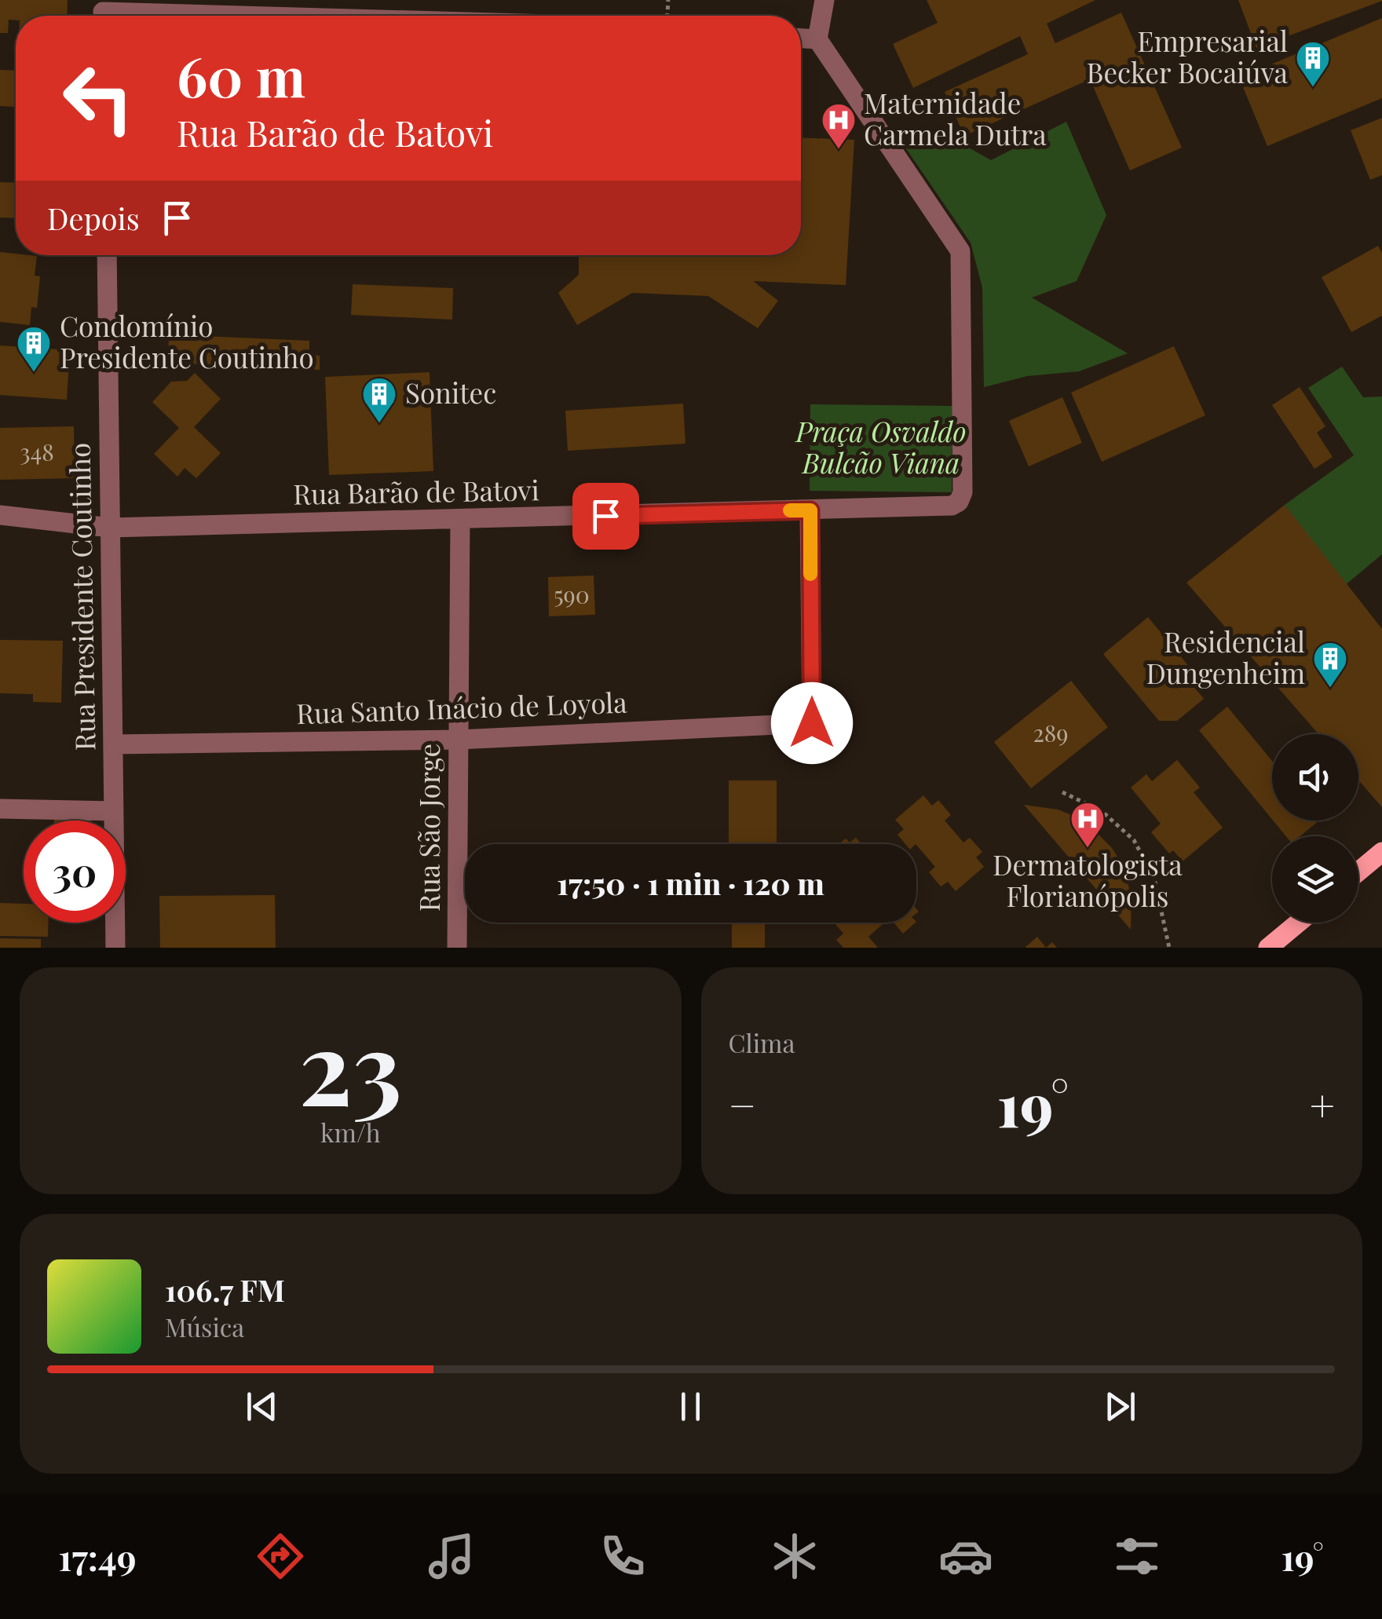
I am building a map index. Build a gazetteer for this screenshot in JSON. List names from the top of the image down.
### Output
{
  "streets": {
    "street": [
      "Rua Barão de Batovi",
      "Rua Presidente Coutinho",
      "Rua Santo Inácio de Loyola",
      "Rua São Jorge"
    ]
  },
  "crossings": [
    ["Rua Barão de Batovi", "Rua Presidente Coutinho"],
    ["Rua Barão de Batovi", "Rua Santo Inácio de Loyola"],
    ["Rua Barão de Batovi", "Rua São Jorge"],
    ["Rua Presidente Coutinho", "Rua Santo Inácio de Loyola"],
    ["Rua Santo Inácio de Loyola", "Rua São Jorge"]
  ],
  "parks": ["Praça Osvaldo Bulcão Viana"],
  "places": {
    "building": [
      "Empresarial Becker Bocaiúva",
      "Condomínio Presidente Coutinho",
      "Sonitec",
      "Residencial Dungenheim"
    ],
    "hospital": ["Maternidade Carmela Dutra", "Dermatologista Florianópolis"]
  },
  "house_numbers": ["348", "590", "289"],
  "page": {
    "turn": ["60 m", "Rua Barão de Batovi"],
    "then": "Depois",
    "limit": "30",
    "trip": "17:50 · 1 min · 120 m",
    "tile": [
      ["23", "km/h"],
      "Clima"
    ],
    "heat": ["−", "19°", "+"],
    "song": ["106.7 FM", "Música"],
    "tabs": ["17:49", "19°"]
  }
}
